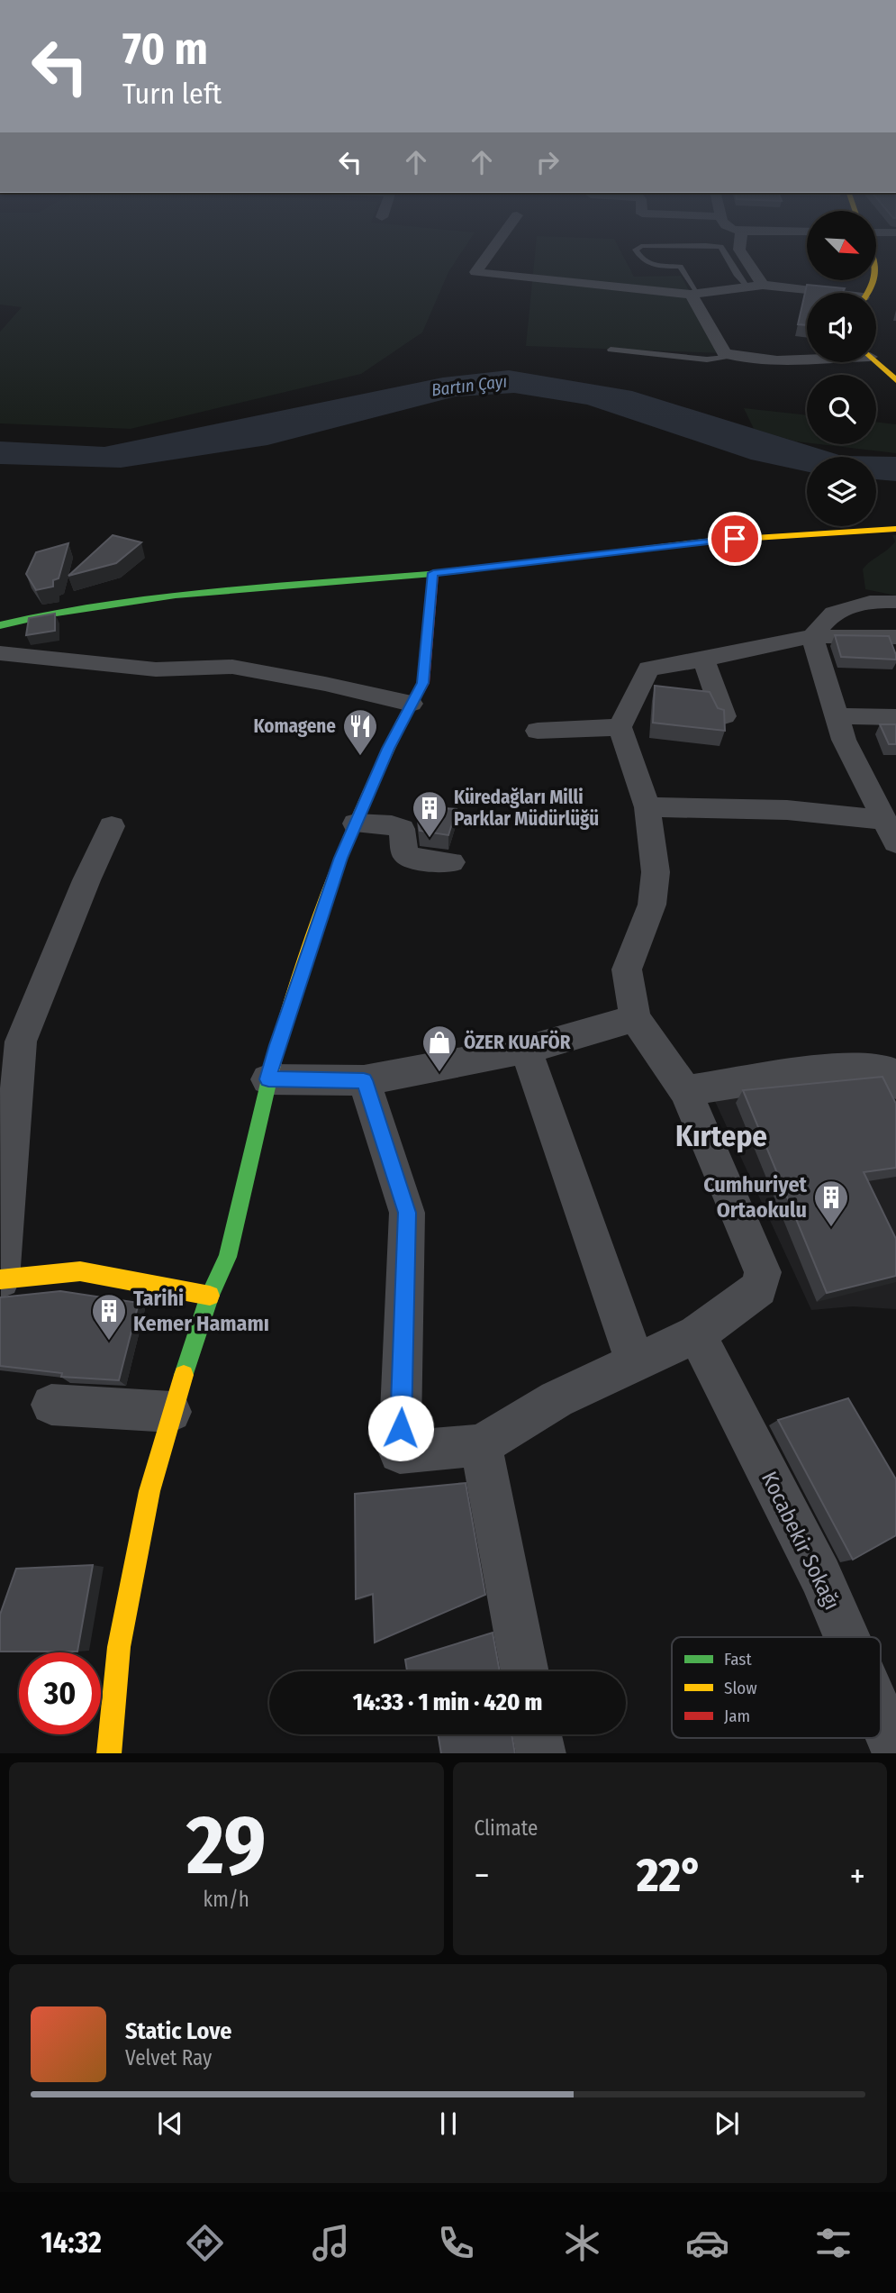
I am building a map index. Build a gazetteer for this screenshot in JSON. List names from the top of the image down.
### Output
{
  "streets": {
    "street": ["Kocabekir Sokağı"]
  },
  "districts": ["Kırtepe"],
  "water": ["Bartın Çayı"],
  "places": {
    "restaurant": ["Komagene"],
    "building": ["Küredağları Milli Parklar Müdürlüğü", "Cumhuriyet Ortaokulu", "Tarihi Kemer Hamamı"],
    "shop": ["ÖZER KUAFÖR"]
  },
  "legend": ["Fast", "Slow", "Jam"],
  "north": "bottom right",
  "page": {
    "turn": ["70 m", "Turn left"],
    "limit": "30",
    "trip": "14:33 · 1 min · 420 m",
    "tile": [
      ["29", "km/h"],
      "Climate"
    ],
    "heat": ["−", "22°", "+"],
    "song": ["Static Love", "Velvet Ray"],
    "tabs": "14:32"
  }
}
